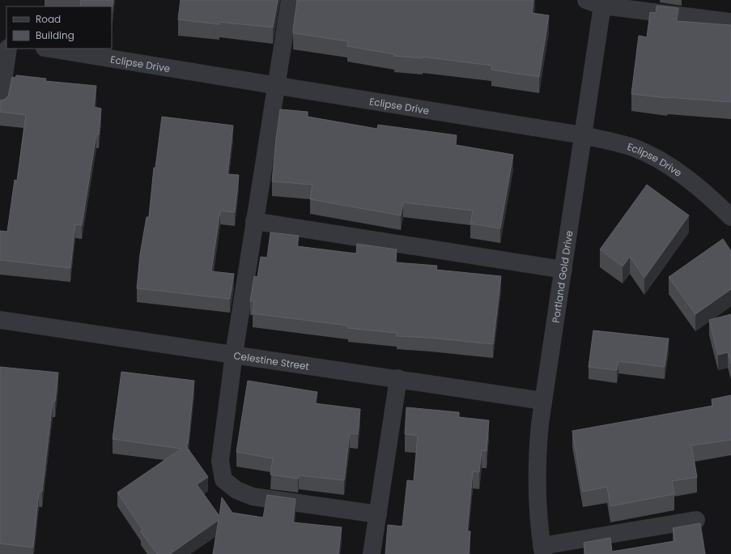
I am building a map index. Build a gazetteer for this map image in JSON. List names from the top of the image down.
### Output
{
  "streets": {
    "street": ["Eclipse Drive", "Portland Gold Drive", "Celestine Street"]
  },
  "crossings": [
    ["Eclipse Drive", "Portland Gold Drive"],
    ["Portland Gold Drive", "Celestine Street"]
  ],
  "legend": ["Road", "Building"]
}
